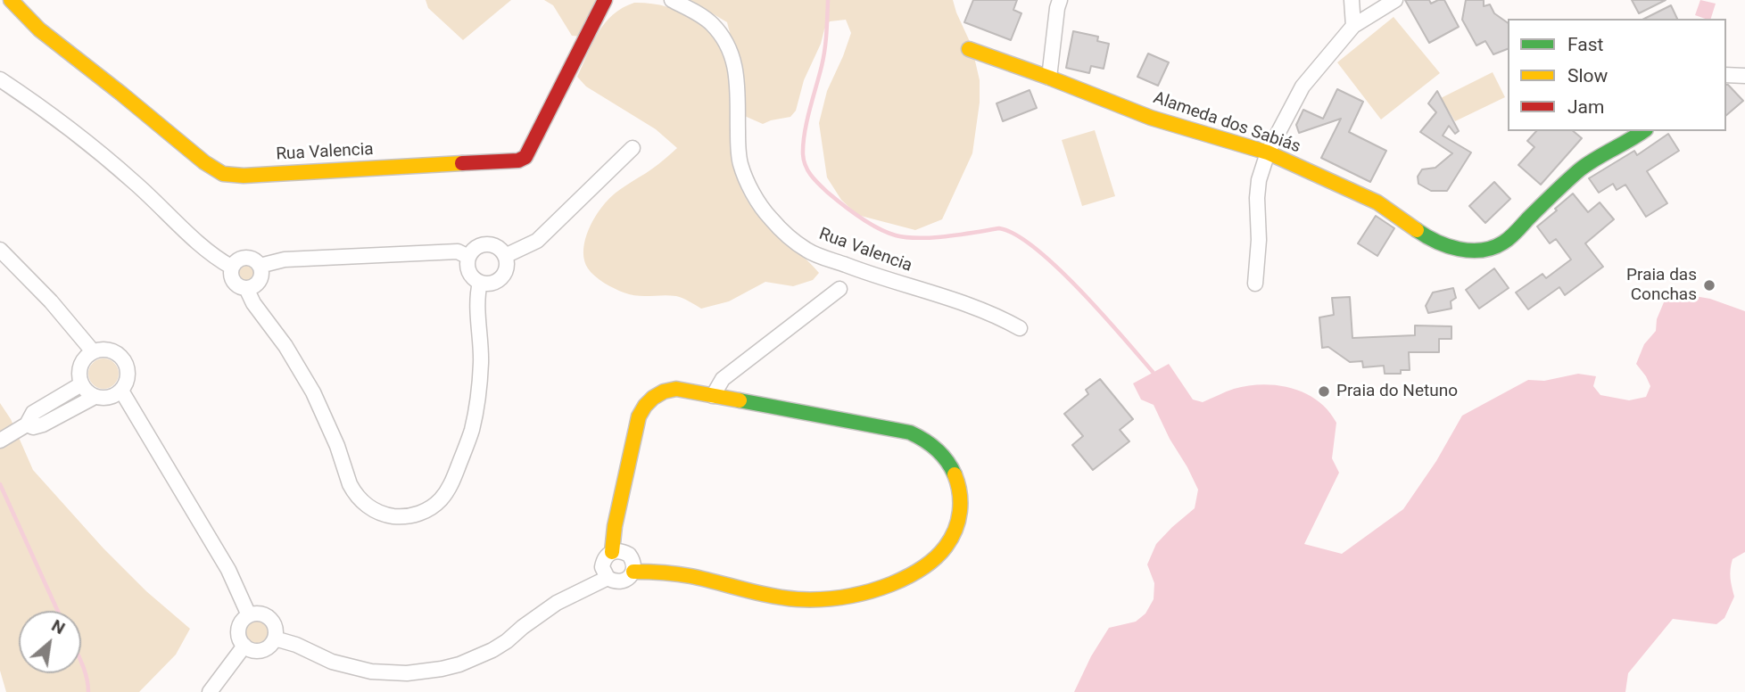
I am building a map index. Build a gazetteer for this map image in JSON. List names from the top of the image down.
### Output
{
  "streets": {
    "street": ["Alameda dos Sabiás", "Rua Valencia"]
  },
  "places": ["Praia das Conchas", "Praia do Netuno"],
  "legend": ["Fast", "Slow", "Jam"],
  "north": "top right"
}
